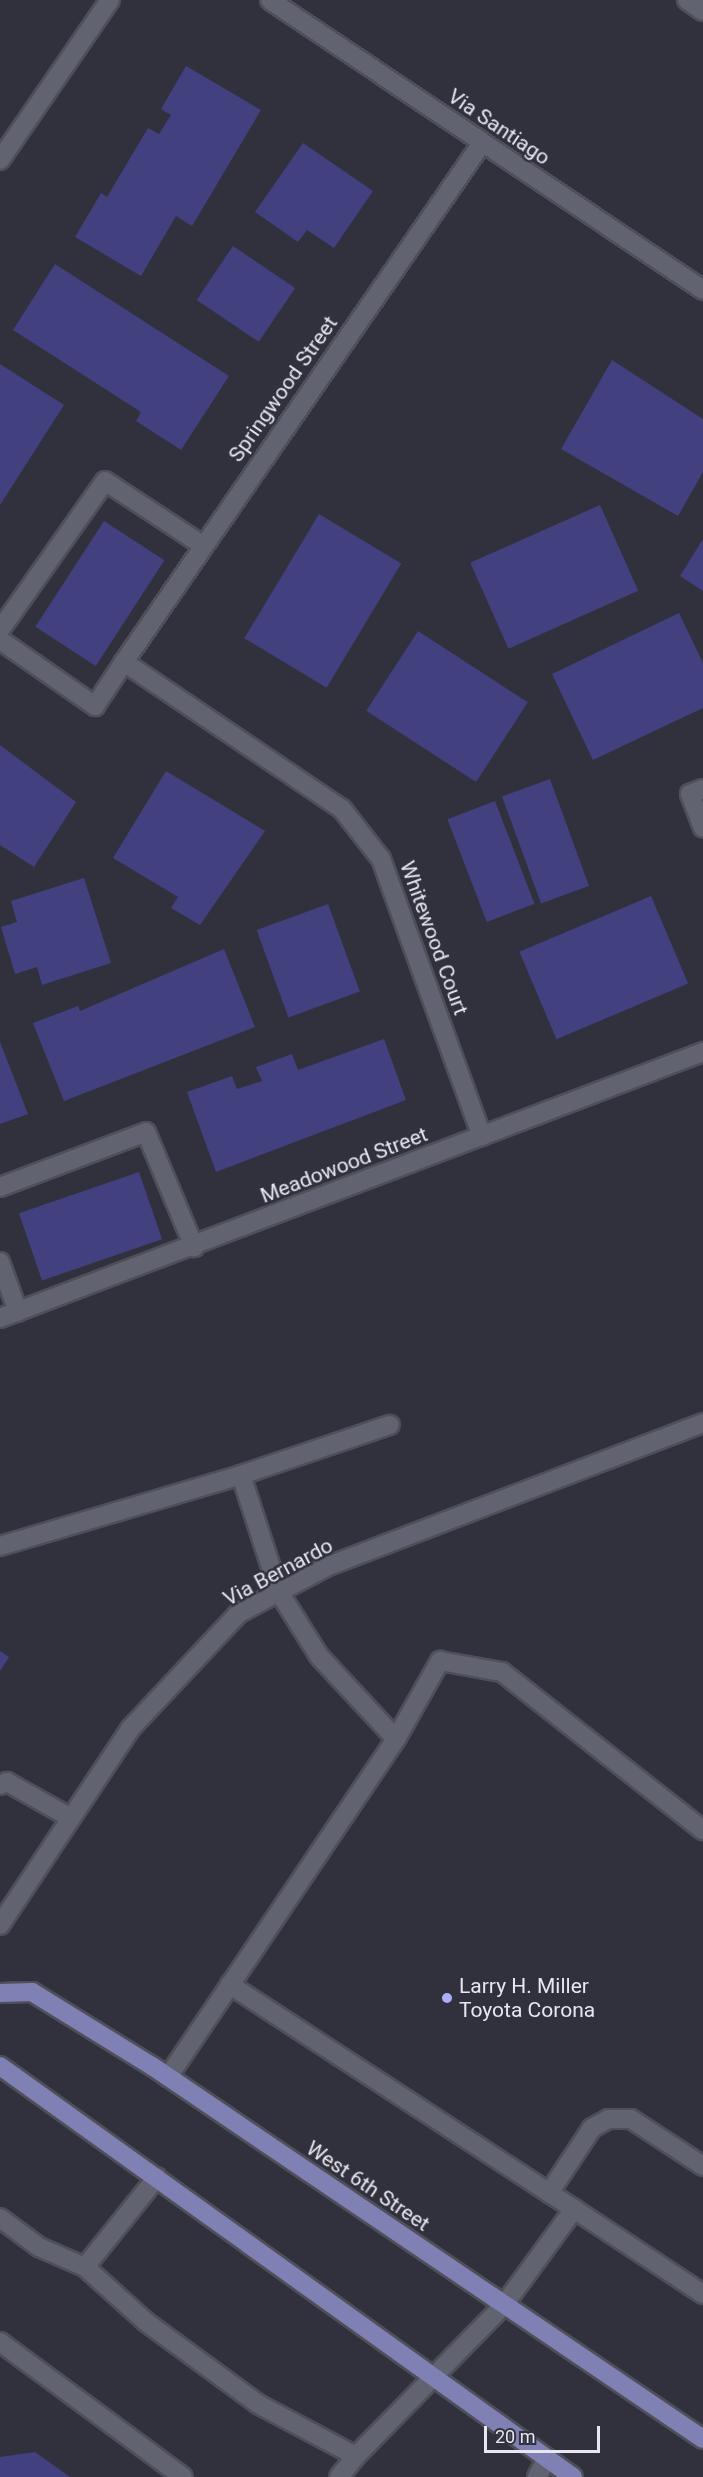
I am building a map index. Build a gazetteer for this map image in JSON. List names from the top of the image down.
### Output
{
  "streets": {
    "main road": ["West 6th Street"],
    "street": [
      "Via Santiago",
      "Springwood Street",
      "Whitewood Court",
      "Meadowood Street",
      "Via Bernardo"
    ]
  },
  "crossings": [
    ["Via Santiago", "Springwood Street"],
    ["Springwood Street", "Whitewood Court"],
    ["Whitewood Court", "Meadowood Street"]
  ],
  "places": ["Larry H. Miller Toyota Corona"],
  "scale_bar": "20 m"
}
